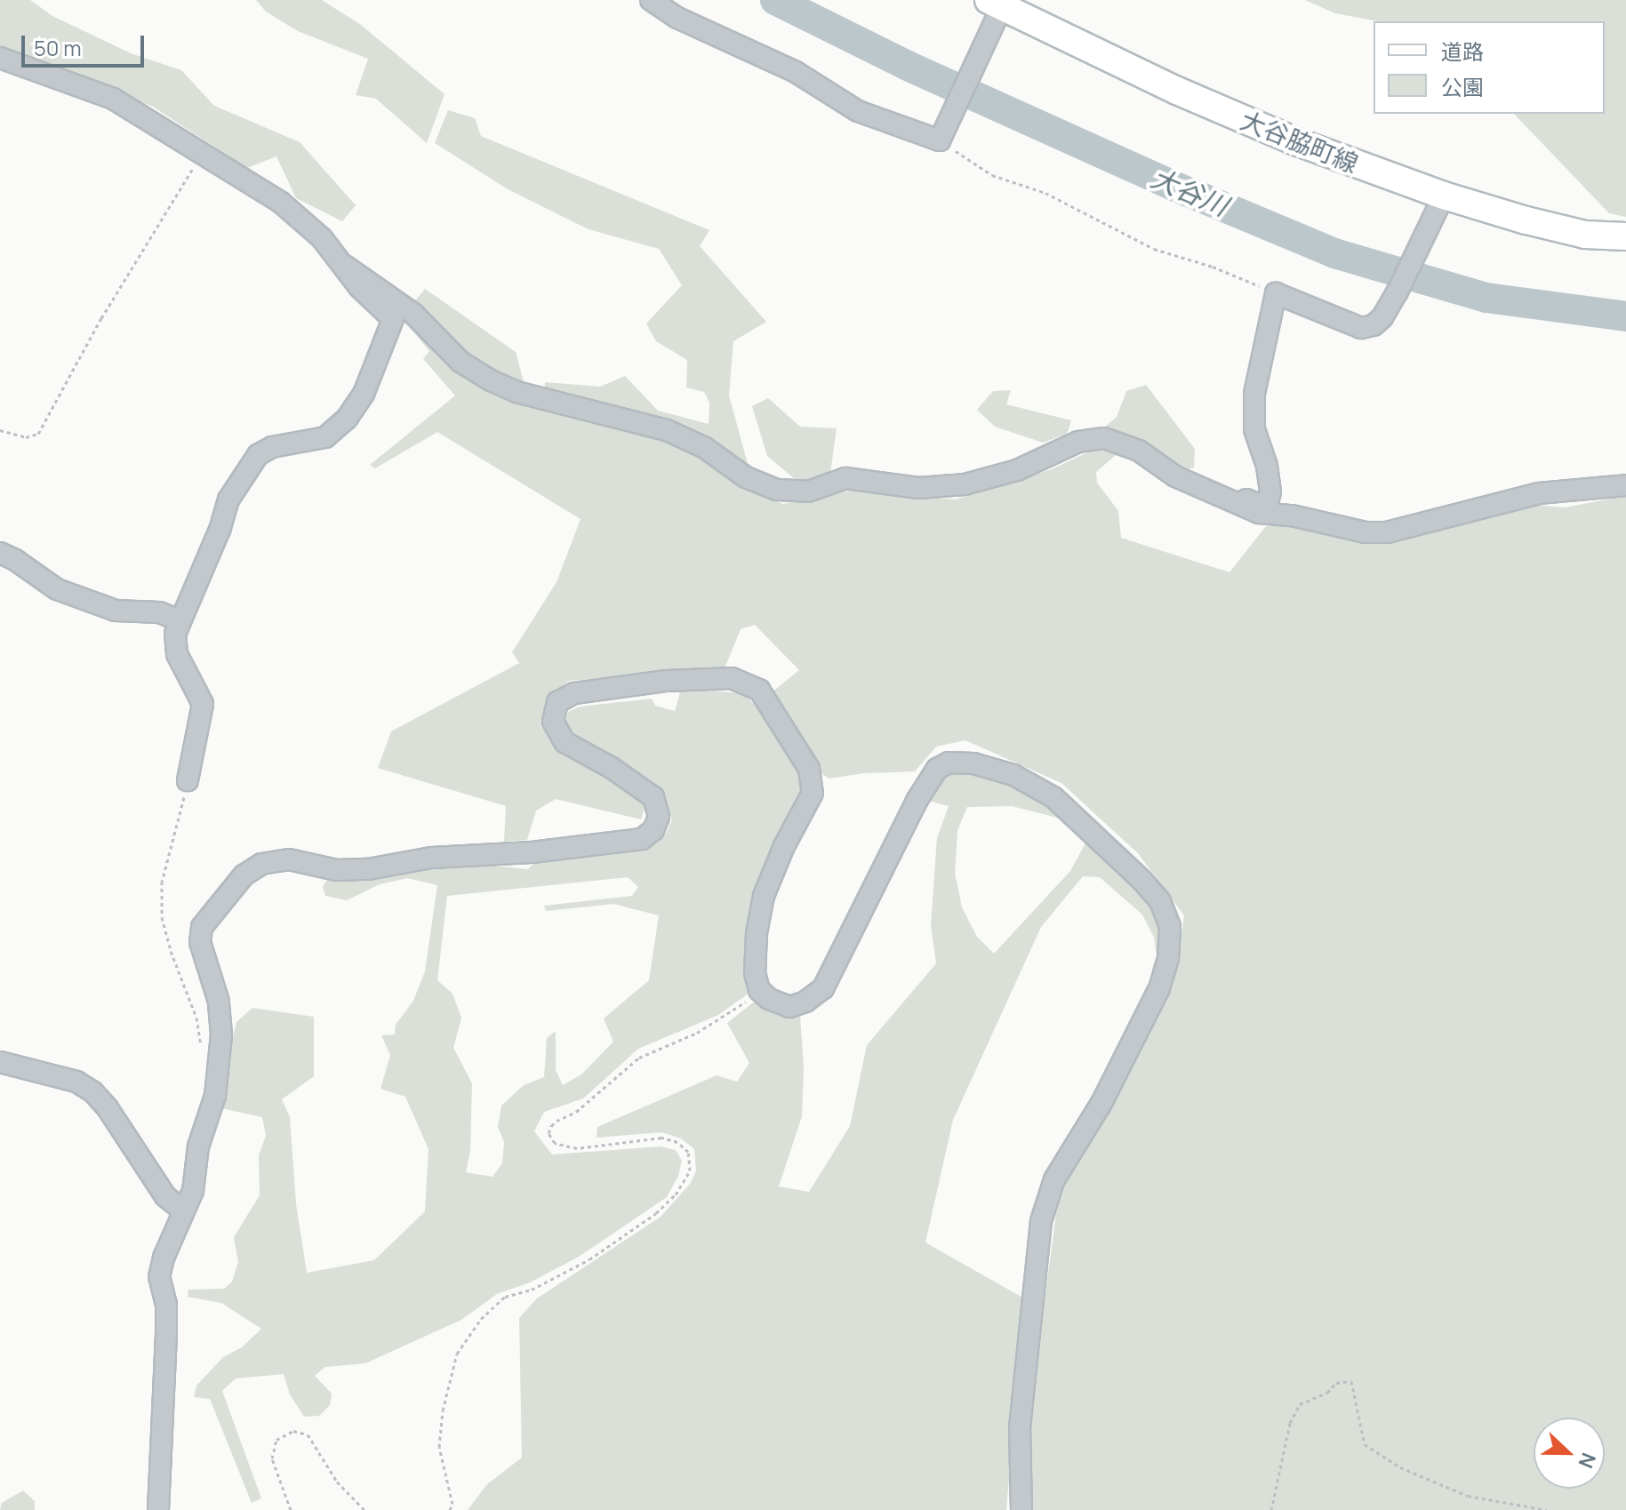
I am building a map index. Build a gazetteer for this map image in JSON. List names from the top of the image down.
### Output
{
  "streets": {
    "main road": ["大谷脇町線"]
  },
  "water": ["大谷川"],
  "legend": ["道路", "公園"],
  "scale_bar": "50 m",
  "north": "right"
}
